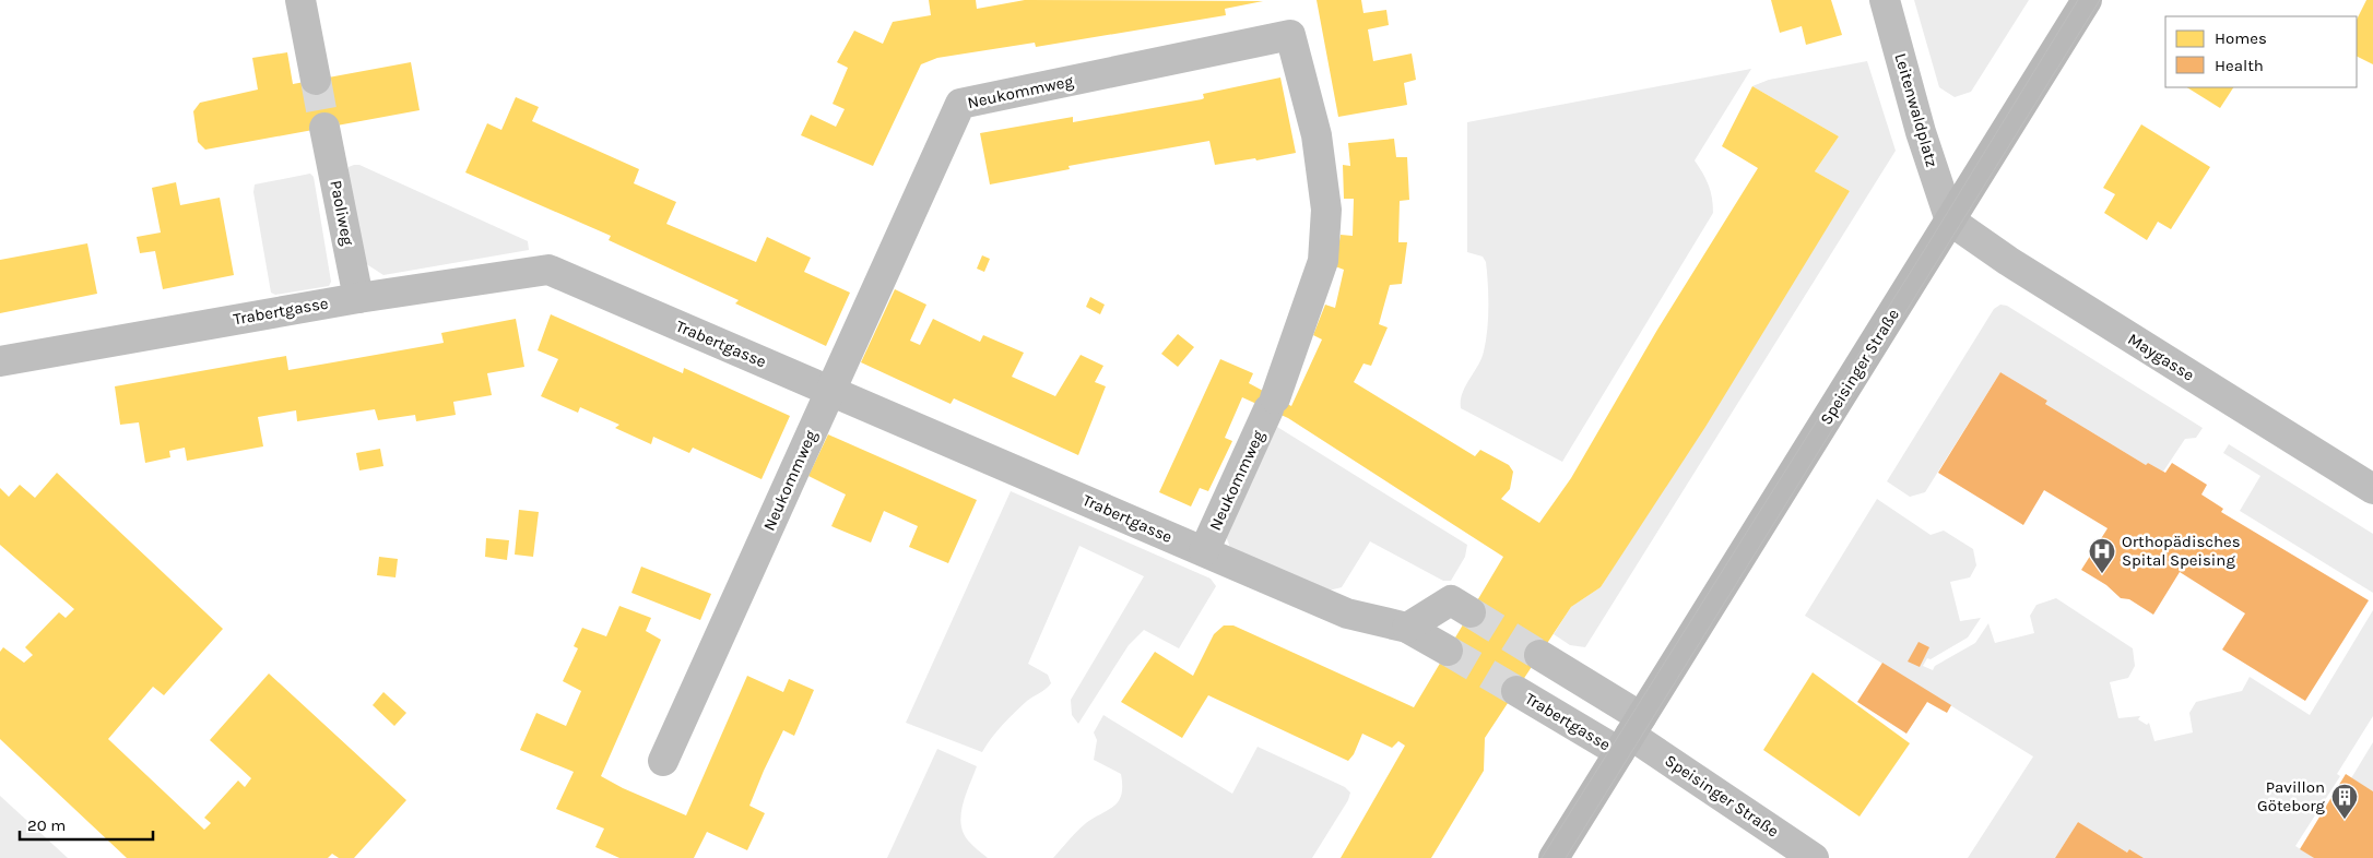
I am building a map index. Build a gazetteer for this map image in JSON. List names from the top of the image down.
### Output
{
  "streets": {
    "main road": ["Speisinger Straße"],
    "street": [
      "Neukommweg",
      "Leitenwaldplatz",
      "Paoliweg",
      "Trabertgasse",
      "Maygasse"
    ]
  },
  "crossings": [
    ["Neukommweg", "Trabertgasse"],
    ["Leitenwaldplatz", "Maygasse"],
    ["Leitenwaldplatz", "Speisinger Straße"],
    ["Paoliweg", "Trabertgasse"],
    ["Trabertgasse", "Speisinger Straße"],
    ["Maygasse", "Speisinger Straße"]
  ],
  "places": {
    "hospital": ["Orthopädisches Spital Speising"],
    "building": ["Pavillon Göteborg"]
  },
  "legend": ["Homes", "Health"],
  "scale_bar": "20 m"
}
